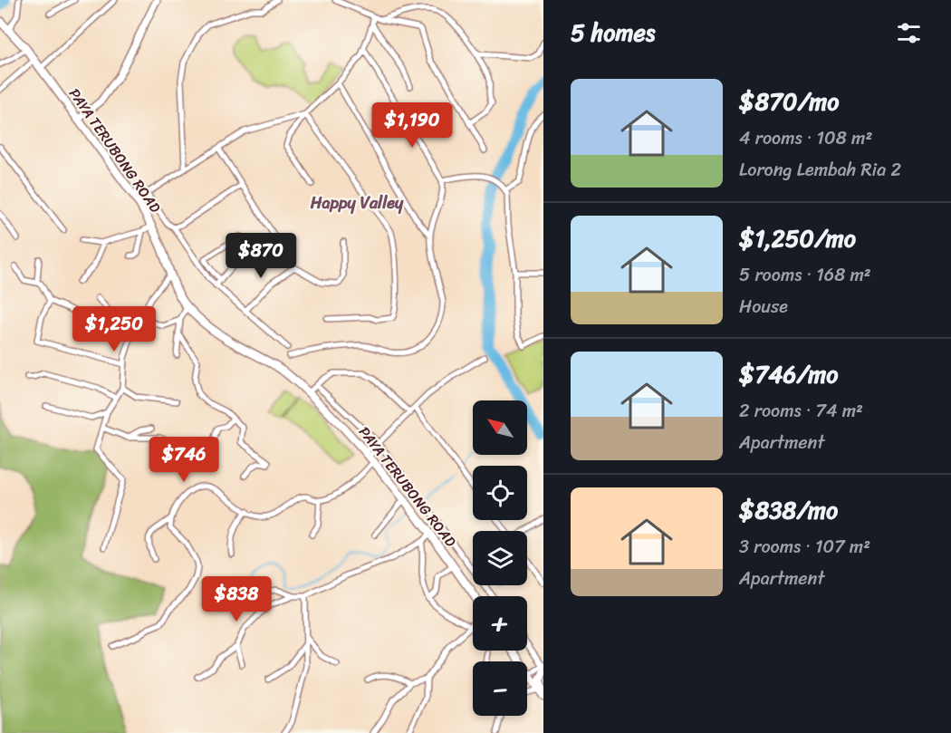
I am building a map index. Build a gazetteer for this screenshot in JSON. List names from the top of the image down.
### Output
{
  "streets": {
    "main road": ["PAYA TERUBONG ROAD"]
  },
  "districts": ["Happy Valley"],
  "north": "top left",
  "page": {
    "heading": "5 homes",
    "list": [
      {
        "name": "$870/mo",
        "note": "4 rooms · 108 m² · Lorong Lembah Ria 2"
      },
      {
        "name": "$1,250/mo",
        "note": "5 rooms · 168 m² · House"
      },
      {
        "name": "$746/mo",
        "note": "2 rooms · 74 m² · Apartment"
      },
      {
        "name": "$838/mo",
        "note": "3 rooms · 107 m² · Apartment"
      }
    ],
    "price": [
      "$1,190",
      "$870",
      "$1,250",
      "$746",
      "$838"
    ],
    "map_buttons": ["+", "−"]
  }
}
